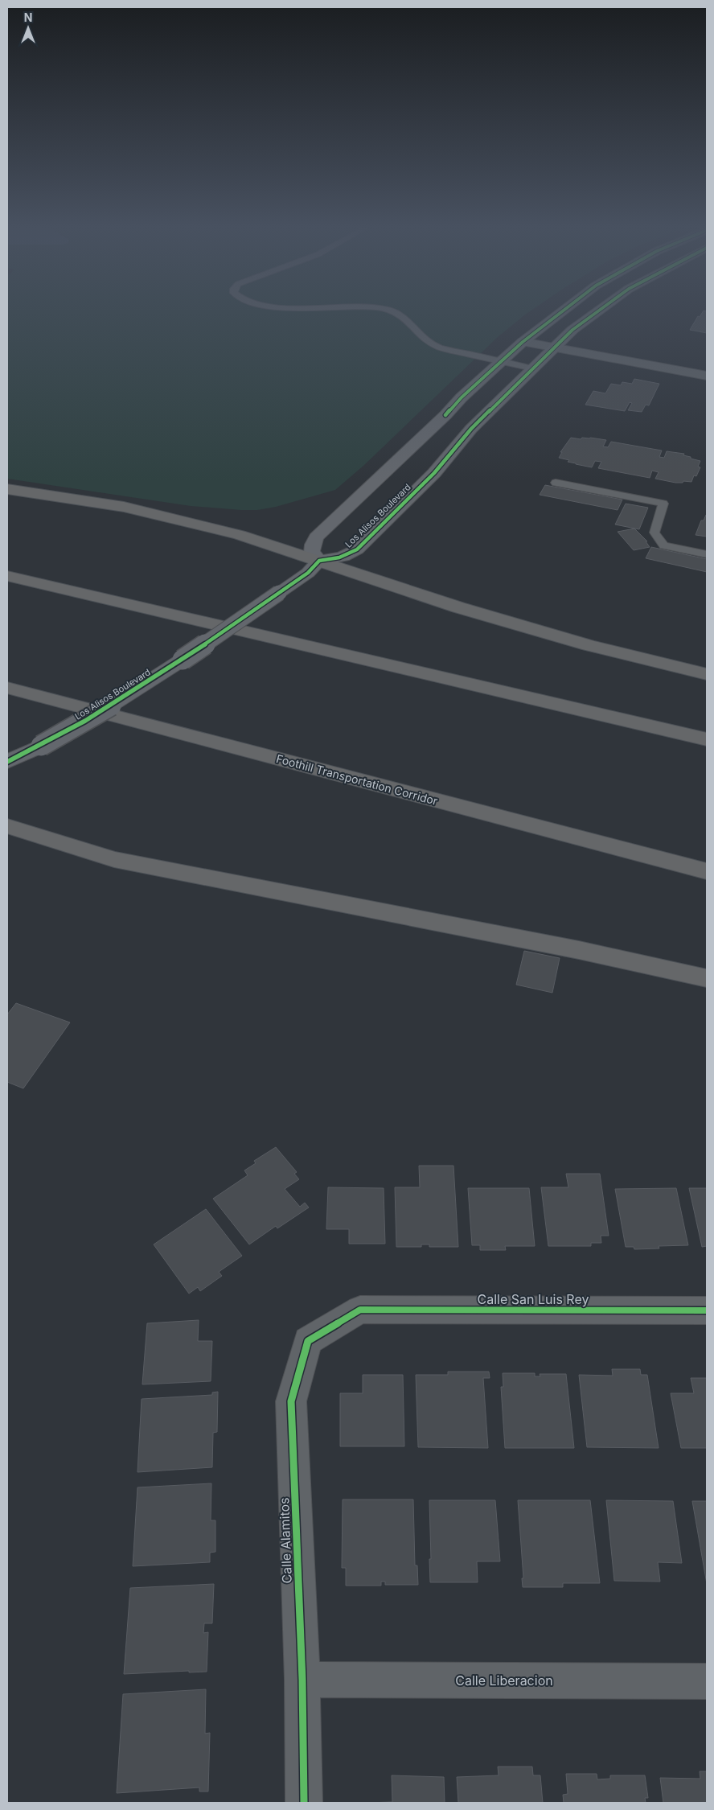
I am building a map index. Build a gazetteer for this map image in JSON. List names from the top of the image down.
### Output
{
  "streets": {
    "highway": ["Foothill Transportation Corridor"],
    "main road": ["Los Alisos Boulevard"],
    "street": ["Calle San Luis Rey", "Calle Alamitos", "Calle Liberacion"]
  },
  "crossings": [
    ["Calle San Luis Rey", "Calle Alamitos"],
    ["Calle Alamitos", "Calle Liberacion"]
  ],
  "north": "top"
}
